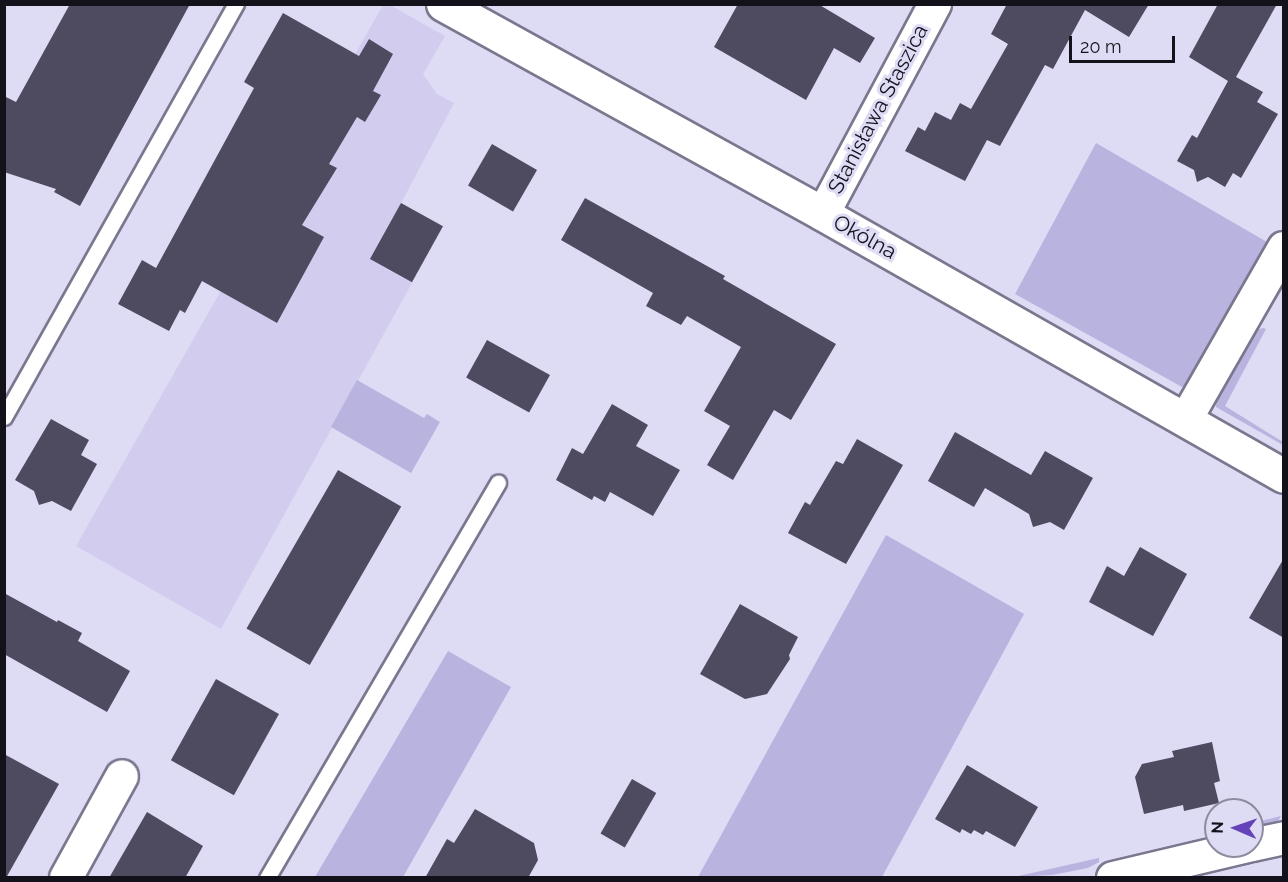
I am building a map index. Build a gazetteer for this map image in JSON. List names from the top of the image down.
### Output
{
  "streets": {
    "street": ["Stanisława Staszica", "Okólna"]
  },
  "crossings": [
    ["Stanisława Staszica", "Okólna"]
  ],
  "scale_bar": "20 m",
  "north": "left"
}
